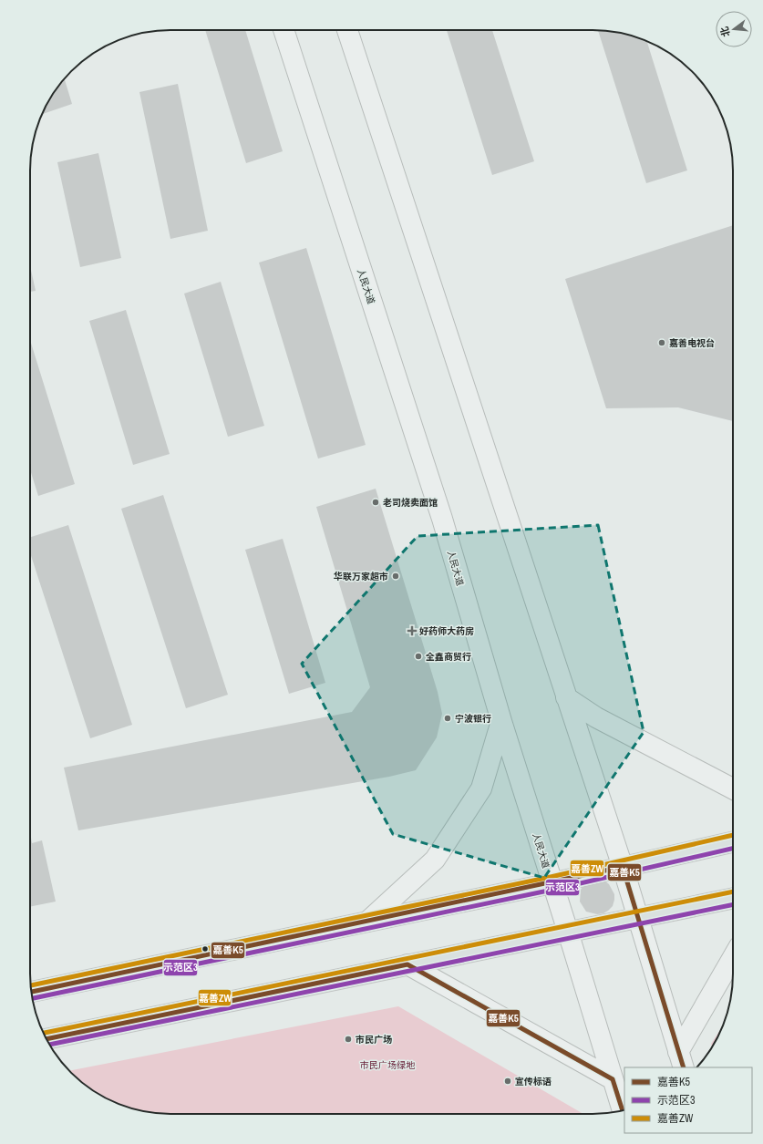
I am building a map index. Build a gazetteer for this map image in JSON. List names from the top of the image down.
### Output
{
  "streets": {
    "main road": ["人民大道"]
  },
  "parks": ["市民广场绿地"],
  "places": {
    "other": [
      "嘉善电视台",
      "老司烧卖面馆",
      "华联万家超市",
      "全鑫商贸行",
      "宁波银行",
      "市民广场",
      "宣传标语"
    ],
    "health": ["好药师大药房"]
  },
  "lines": ["transit line 嘉善ZW", "transit line 示范区3", "transit line 嘉善K5"],
  "legend": ["嘉善K5", "示范区3", "嘉善ZW"],
  "north": "left"
}
